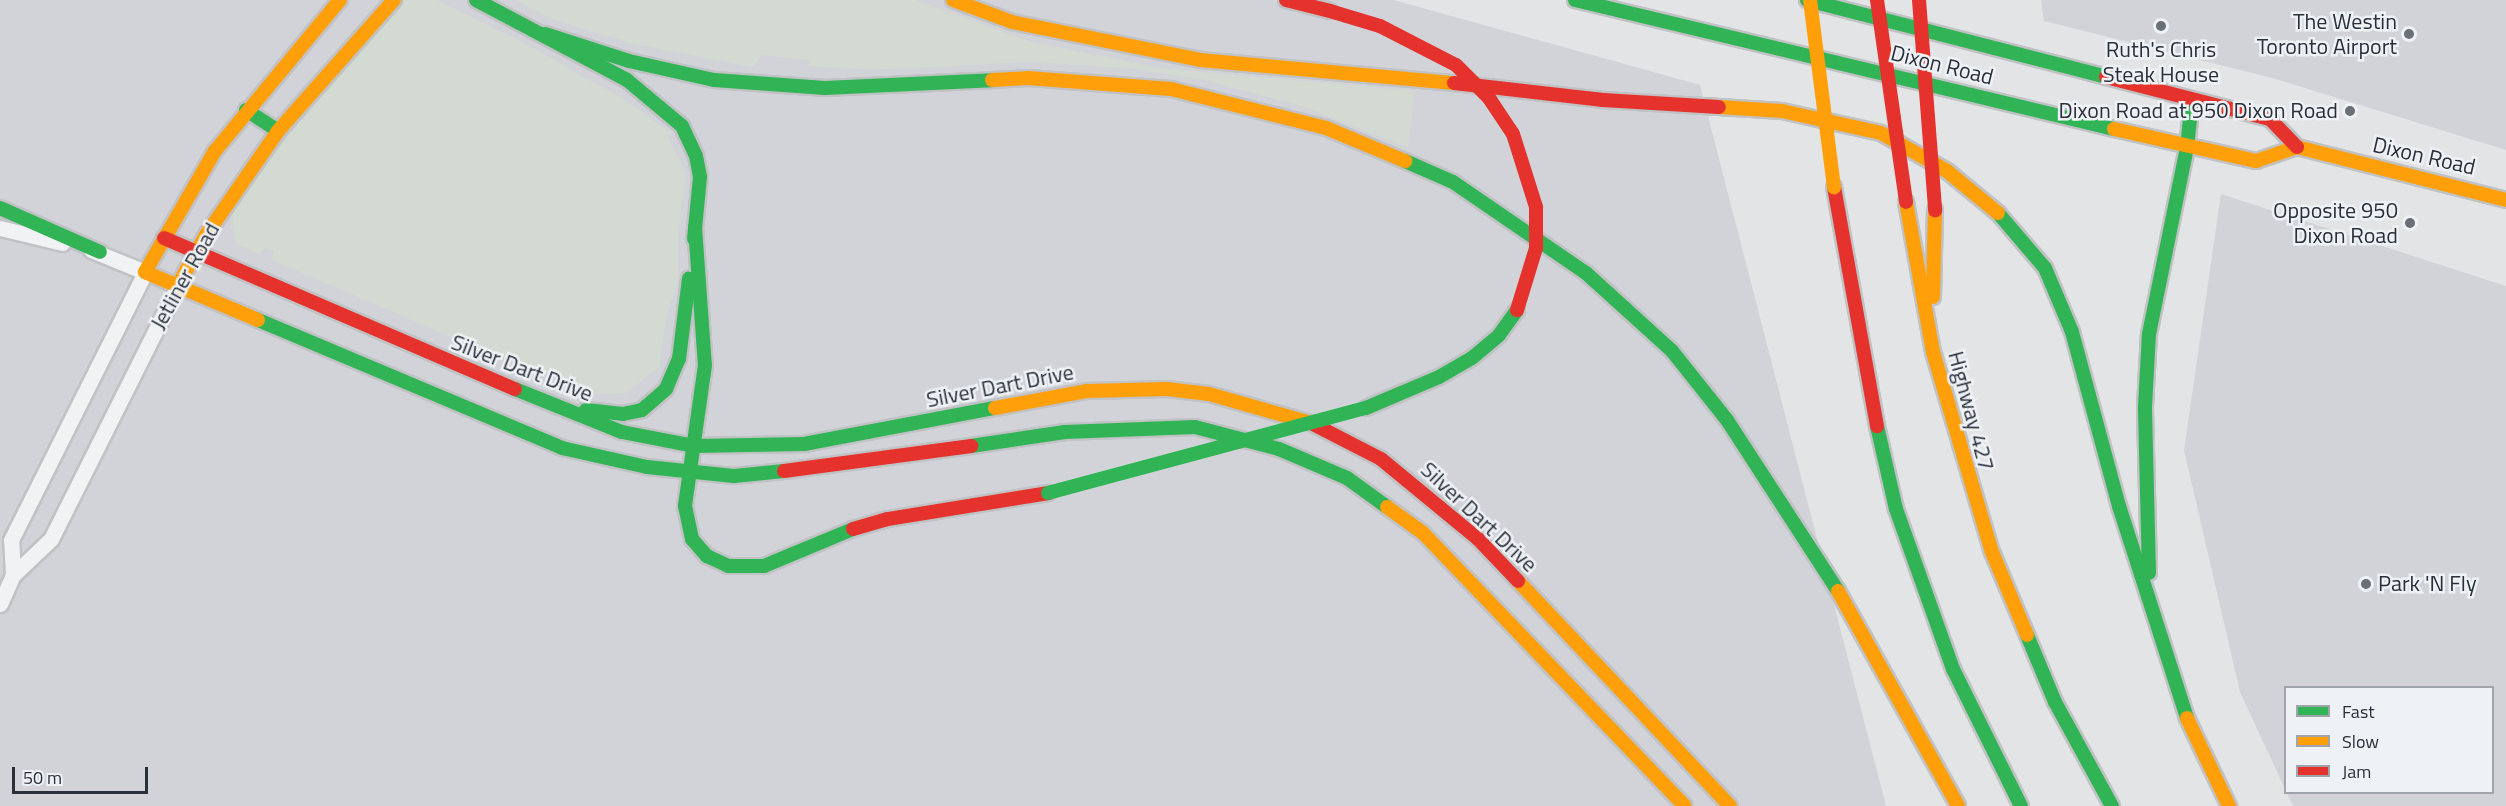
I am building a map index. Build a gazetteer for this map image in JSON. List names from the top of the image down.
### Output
{
  "streets": {
    "main road": [
      "Dixon Road",
      "Jetliner Road",
      "Silver Dart Drive",
      "Highway 427"
    ]
  },
  "crossings": [
    ["Jetliner Road", "Silver Dart Drive"]
  ],
  "places": [
    "Ruth's Chris Steak House",
    "The Westin Toronto Airport",
    "Dixon Road at 950 Dixon Road",
    "Opposite 950 Dixon Road",
    "Park 'N Fly"
  ],
  "legend": ["Fast", "Slow", "Jam"],
  "scale_bar": "50 m"
}
